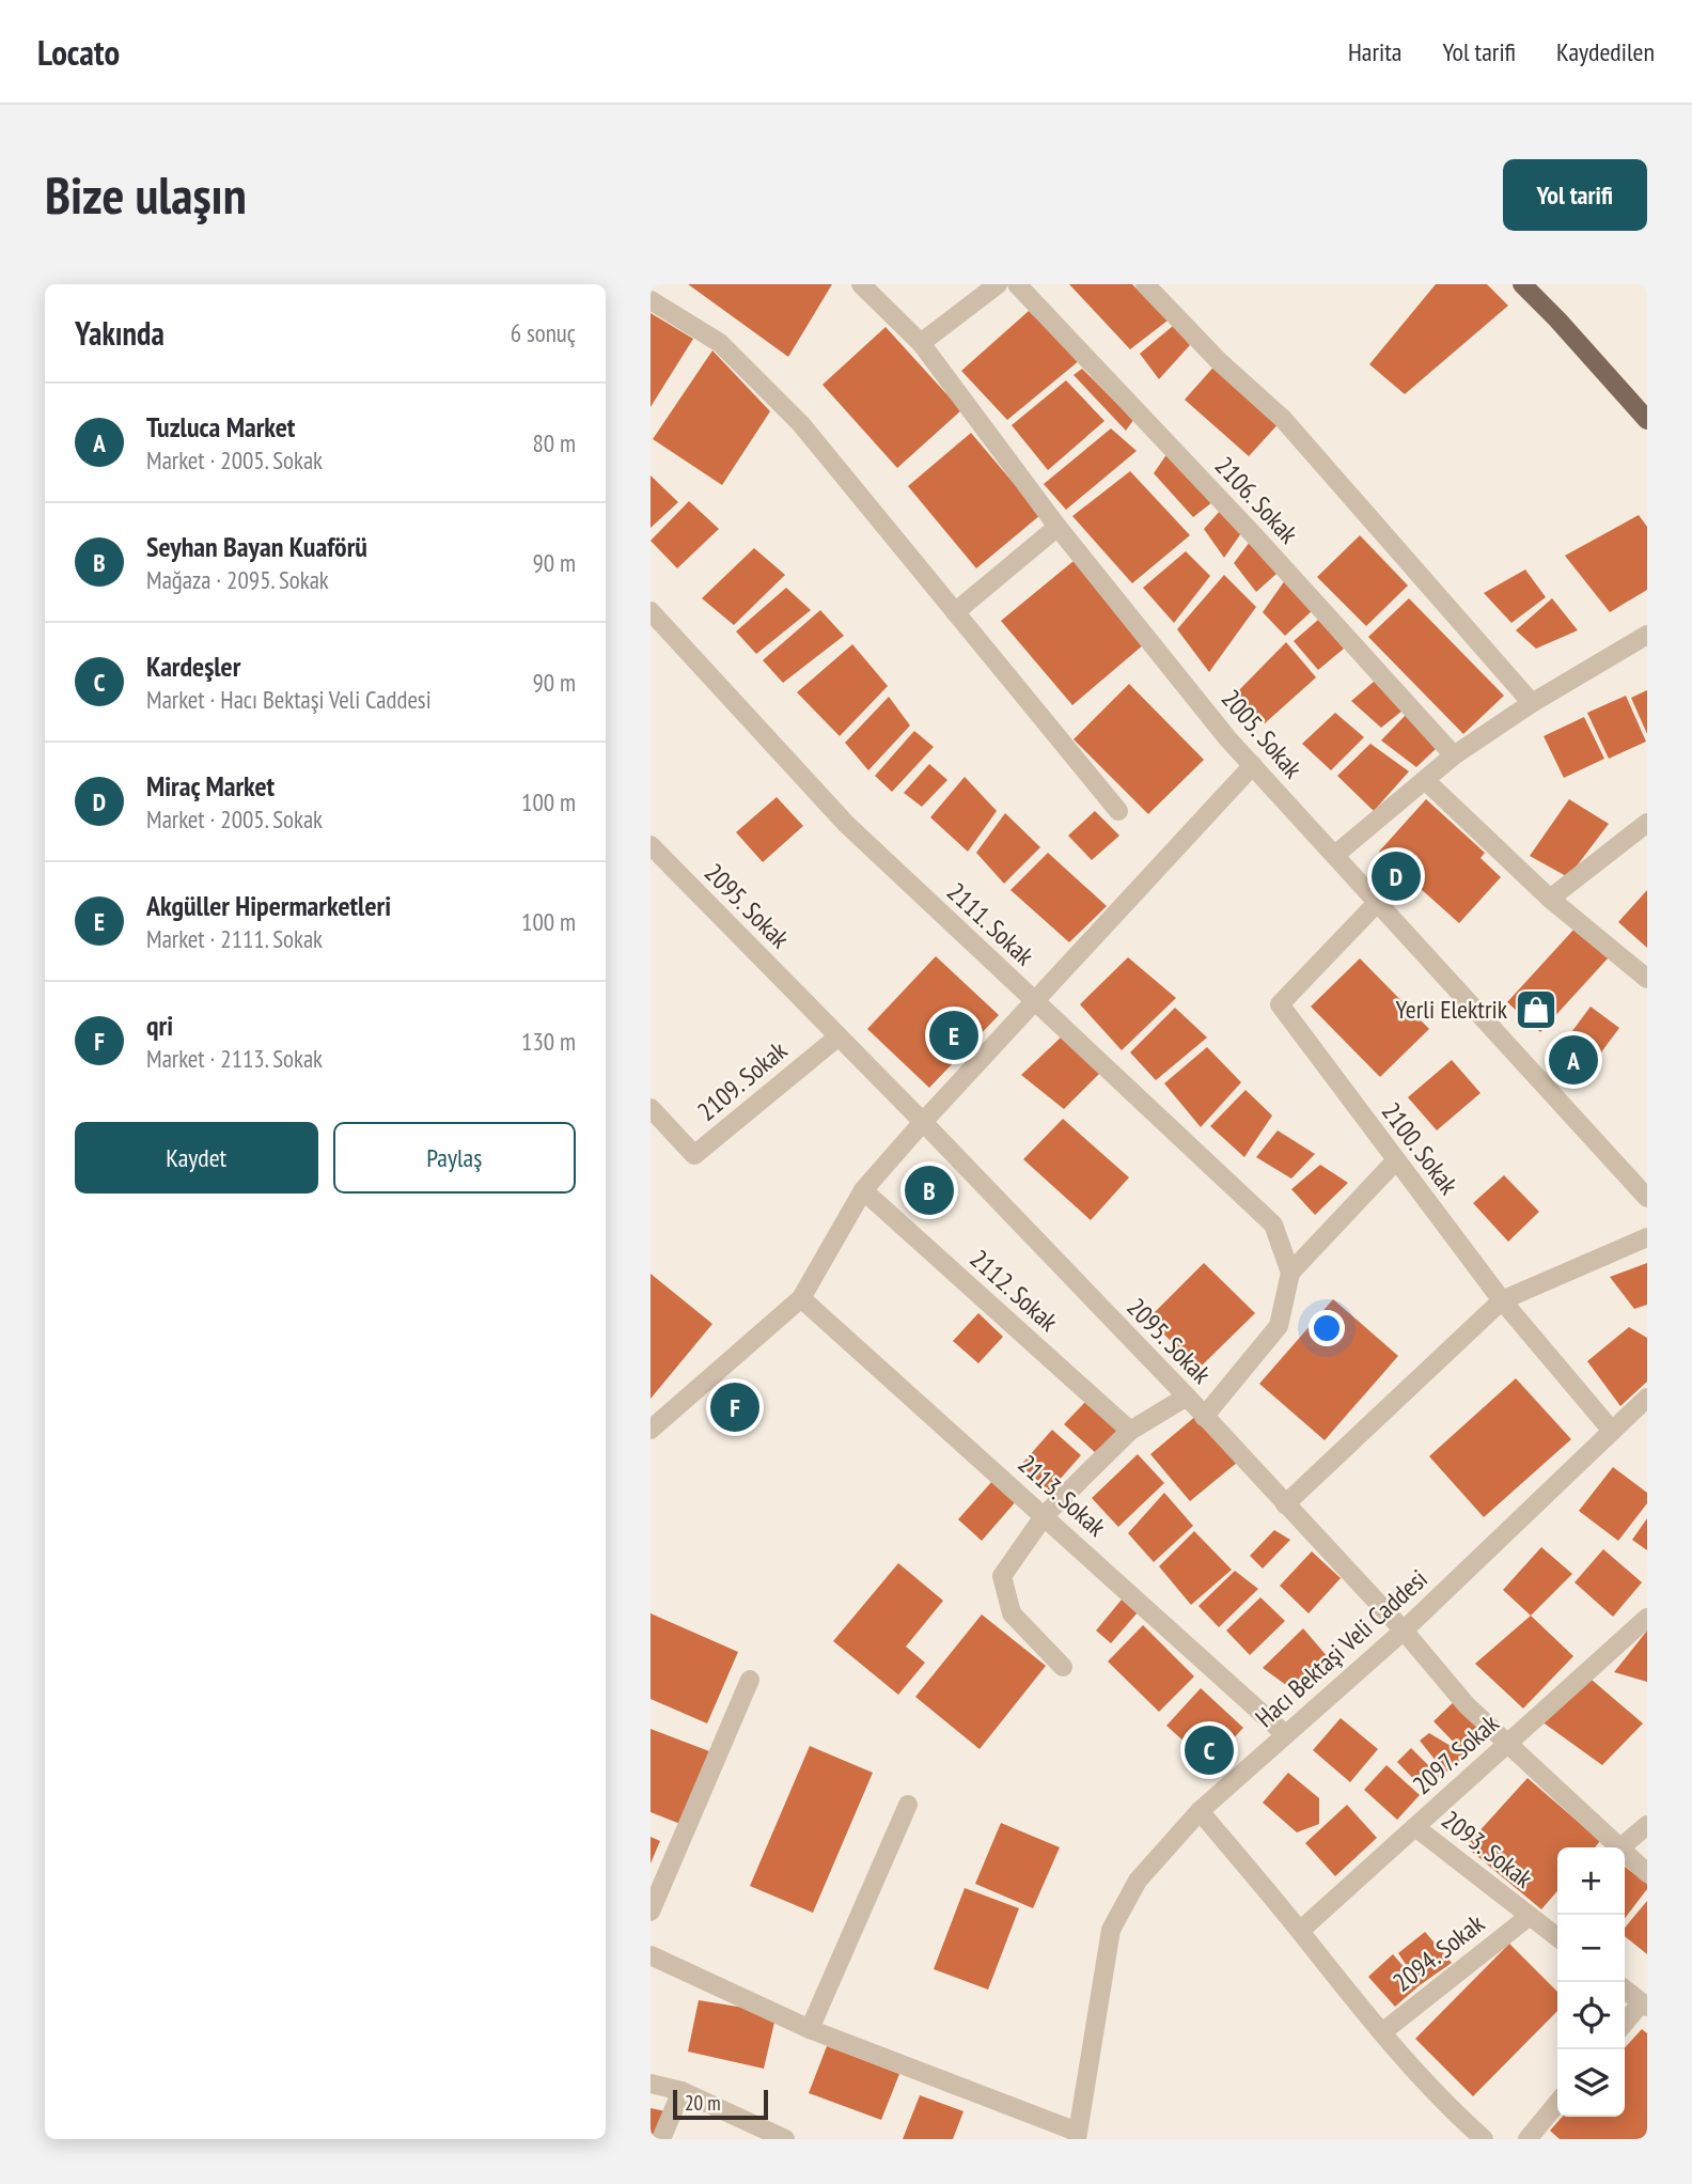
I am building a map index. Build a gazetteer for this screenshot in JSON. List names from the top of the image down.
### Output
{
  "streets": {
    "street": [
      "2106. Sokak",
      "2005. Sokak",
      "2095. Sokak",
      "2111. Sokak",
      "2109. Sokak",
      "2100. Sokak",
      "2112. Sokak",
      "2113. Sokak",
      "Hacı Bektaşi Veli Caddesi",
      "2097. Sokak",
      "2093. Sokak",
      "2094. Sokak"
    ]
  },
  "crossings": [
    ["2005. Sokak", "2100. Sokak"],
    ["2095. Sokak", "2109. Sokak"],
    ["2095. Sokak", "Hacı Bektaşi Veli Caddesi"],
    ["2095. Sokak", "2097. Sokak"],
    ["2100. Sokak", "Hacı Bektaşi Veli Caddesi"],
    ["2113. Sokak", "Hacı Bektaşi Veli Caddesi"],
    ["2097. Sokak", "2093. Sokak"],
    ["2093. Sokak", "2094. Sokak"]
  ],
  "places": {
    "shop": ["Yerli Elektrik"]
  },
  "scale_bar": "20 m",
  "page": {
    "header": "Locato",
    "nav": ["Harita", "Yol tarifi", "Kaydedilen"],
    "buttons": [
      "Yol tarifi",
      ["Kaydet", "Paylaş"]
    ],
    "title": "Bize ulaşın",
    "heading": ["Yakında", "6 sonuç"],
    "list": [
      {
        "mark": "A",
        "name": "Tuzluca Market",
        "note": "Market · 2005. Sokak",
        "value": "80 m"
      },
      {
        "mark": "B",
        "name": "Seyhan Bayan Kuaförü",
        "note": "Mağaza · 2095. Sokak",
        "value": "90 m"
      },
      {
        "mark": "C",
        "name": "Kardeşler",
        "note": "Market · Hacı Bektaşi Veli Caddesi",
        "value": "90 m"
      },
      {
        "mark": "D",
        "name": "Miraç Market",
        "note": "Market · 2005. Sokak",
        "value": "100 m"
      },
      {
        "mark": "E",
        "name": "Akgüller Hipermarketleri",
        "note": "Market · 2111. Sokak",
        "value": "100 m"
      },
      {
        "mark": "F",
        "name": "qri",
        "note": "Market · 2113. Sokak",
        "value": "130 m"
      }
    ],
    "pins": [
      "D",
      "E",
      "A",
      "B",
      "F",
      "C"
    ],
    "map_buttons": ["+", "−"],
    "scale": "20 m"
  }
}
